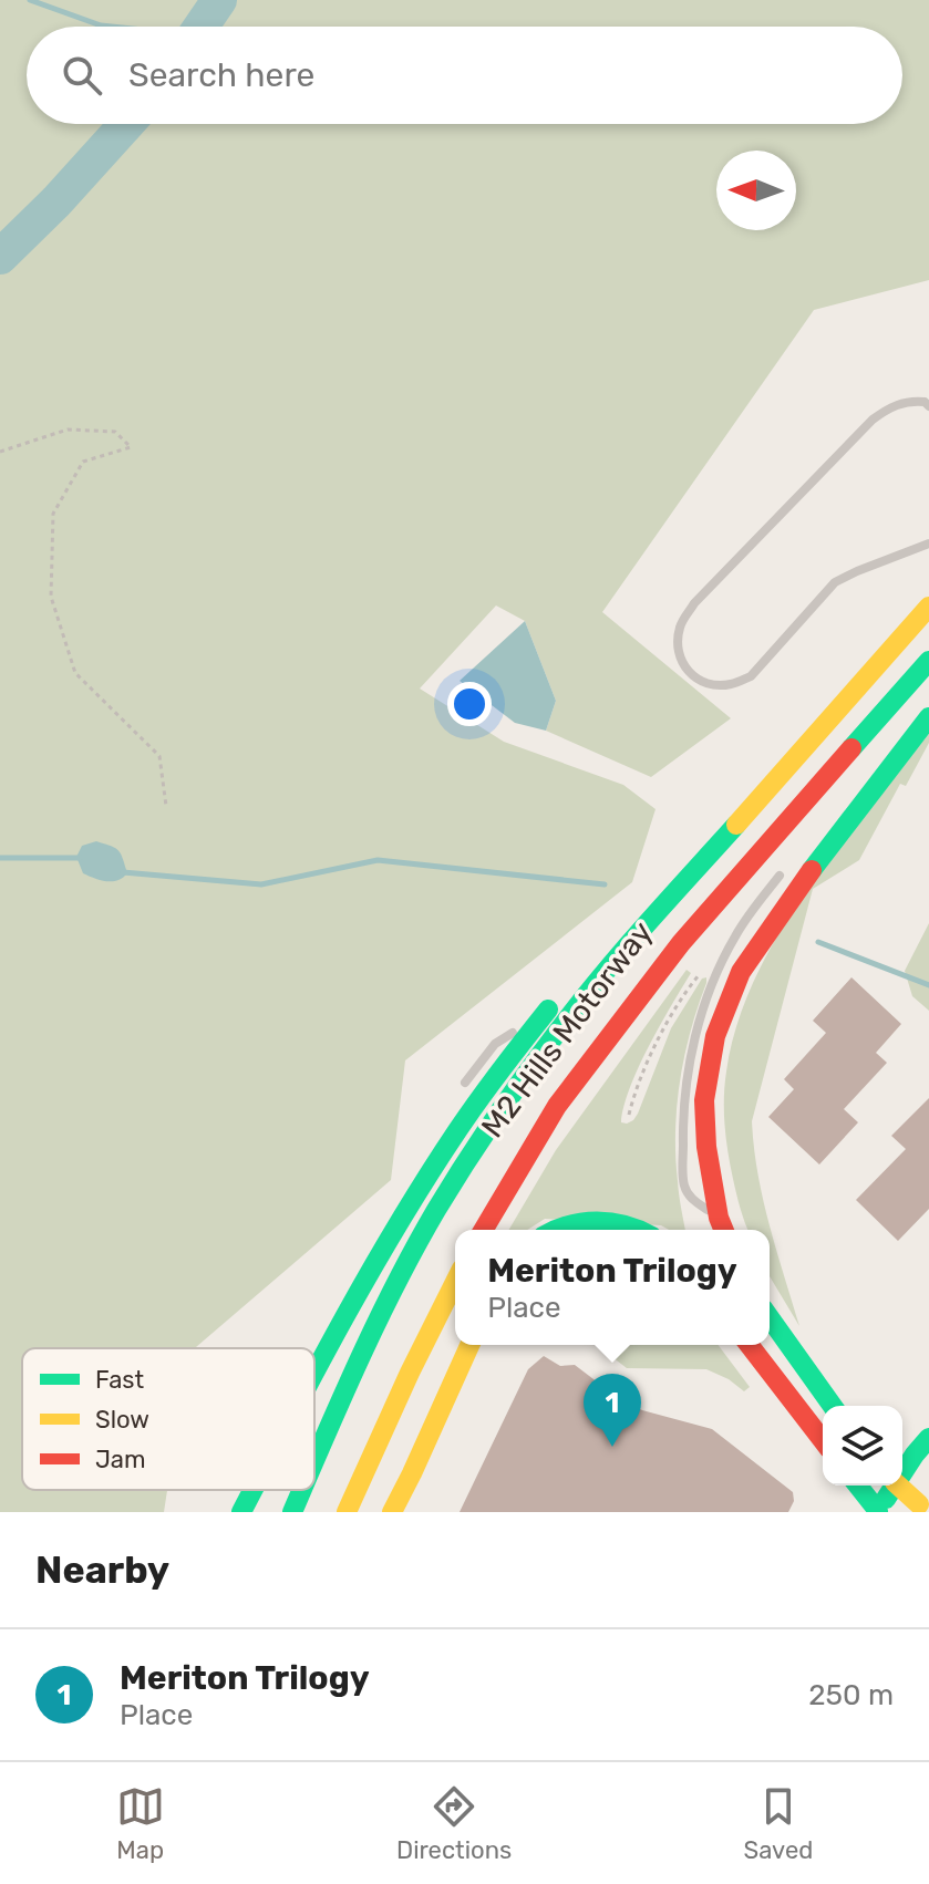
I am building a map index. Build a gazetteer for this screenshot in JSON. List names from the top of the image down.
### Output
{
  "streets": {
    "main road": ["M2 Hills Motorway"]
  },
  "legend": ["Fast", "Slow", "Jam"],
  "north": "left",
  "page": {
    "search": "Search here",
    "popup": ["Meriton Trilogy", "Place"],
    "pins": "1",
    "heading": "Nearby",
    "list": [
      {
        "mark": "1",
        "name": "Meriton Trilogy",
        "note": "Place",
        "value": "250 m"
      }
    ],
    "nav": ["Map", "Directions", "Saved"]
  }
}
